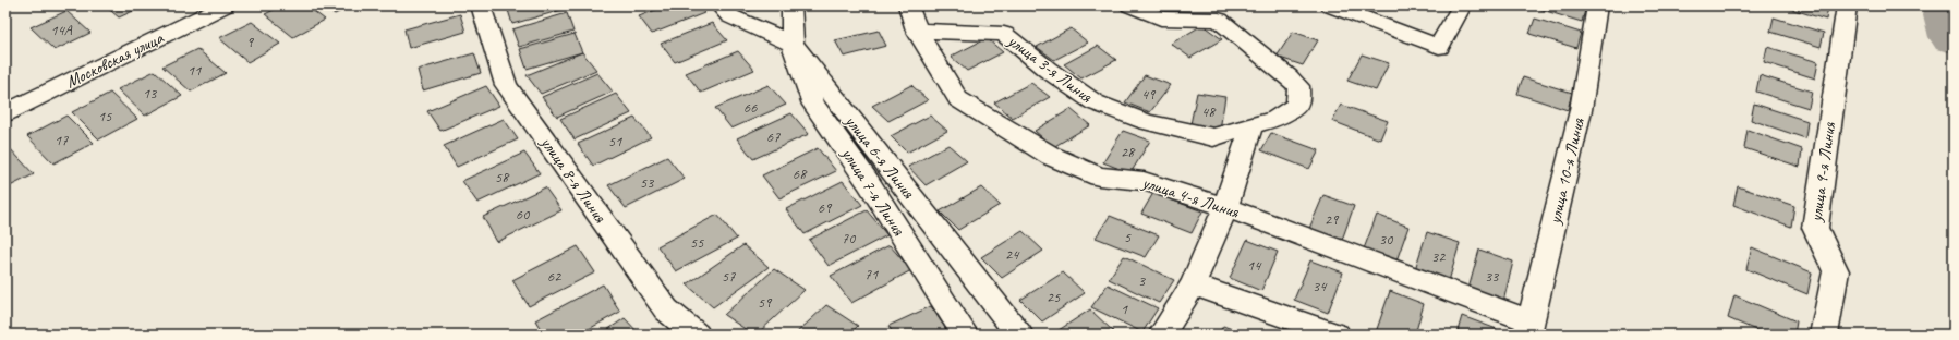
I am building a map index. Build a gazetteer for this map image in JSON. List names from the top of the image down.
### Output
{
  "streets": {
    "street": [
      "Московская улица",
      "улица 3-я Линия",
      "улица 6-я Линия",
      "улица 10-я Линия",
      "улица 9-я Линия",
      "улица 8-я Линия",
      "улица 7-я Линия",
      "улица 4-я Линия"
    ]
  },
  "crossings": [
    ["улица 3-я Линия", "улица 4-я Линия"],
    ["улица 6-я Линия", "улица 7-я Линия"],
    ["улица 10-я Линия", "улица 4-я Линия"]
  ],
  "house_numbers": [
    "14А",
    "9",
    "11",
    "13",
    "49",
    "66",
    "48",
    "15",
    "67",
    "17",
    "51",
    "28",
    "68",
    "58",
    "53",
    "69",
    "60",
    "29",
    "5",
    "70",
    "30",
    "55",
    "24",
    "32",
    "14",
    "71",
    "62",
    "57",
    "33",
    "3",
    "34",
    "25",
    "59",
    "1"
  ]
}
